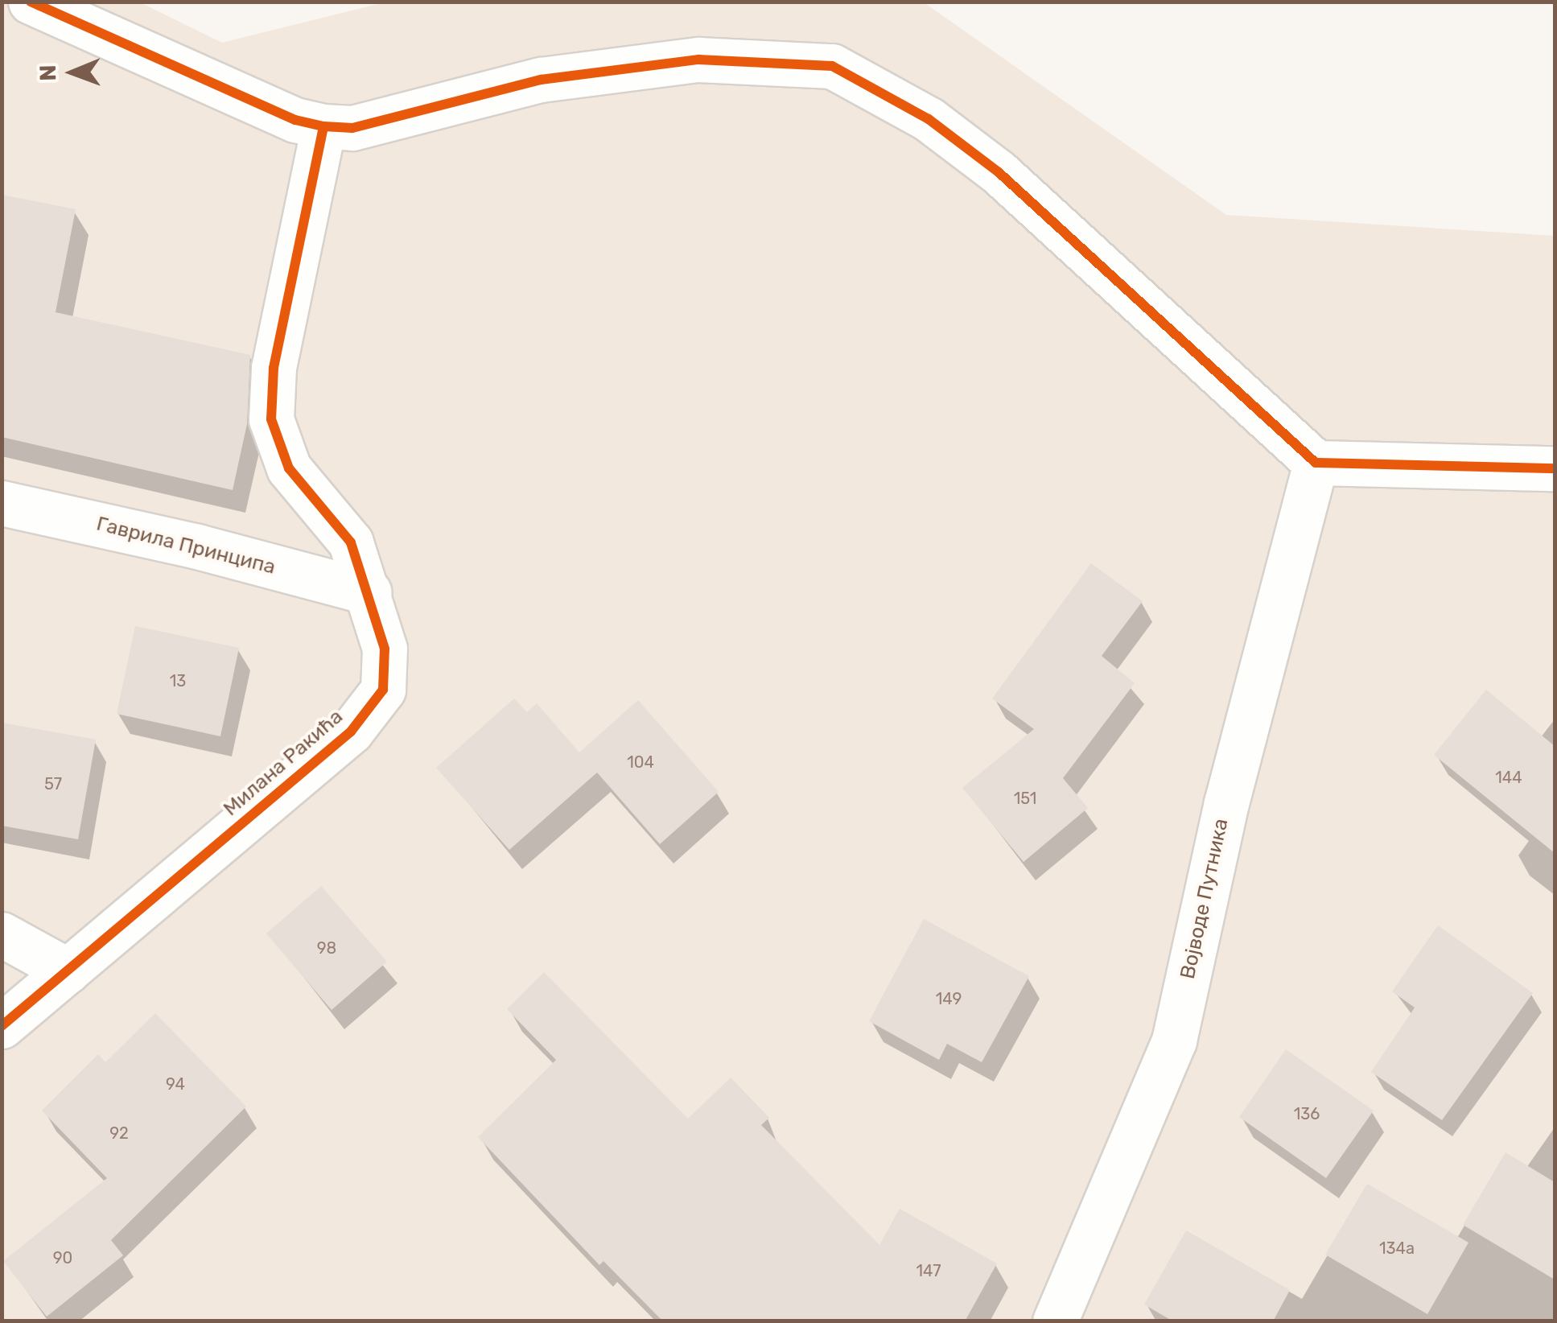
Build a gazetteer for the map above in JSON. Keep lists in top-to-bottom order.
{
  "streets": {
    "street": ["Гаврила Принципа", "Милана Ракића", "Војводе Путника"]
  },
  "crossings": [
    ["Гаврила Принципа", "Милана Ракића"]
  ],
  "house_numbers": [
    "13",
    "104",
    "144",
    "57",
    "151",
    "98",
    "149",
    "94",
    "136",
    "92",
    "134a",
    "90",
    "147"
  ],
  "north": "left"
}
